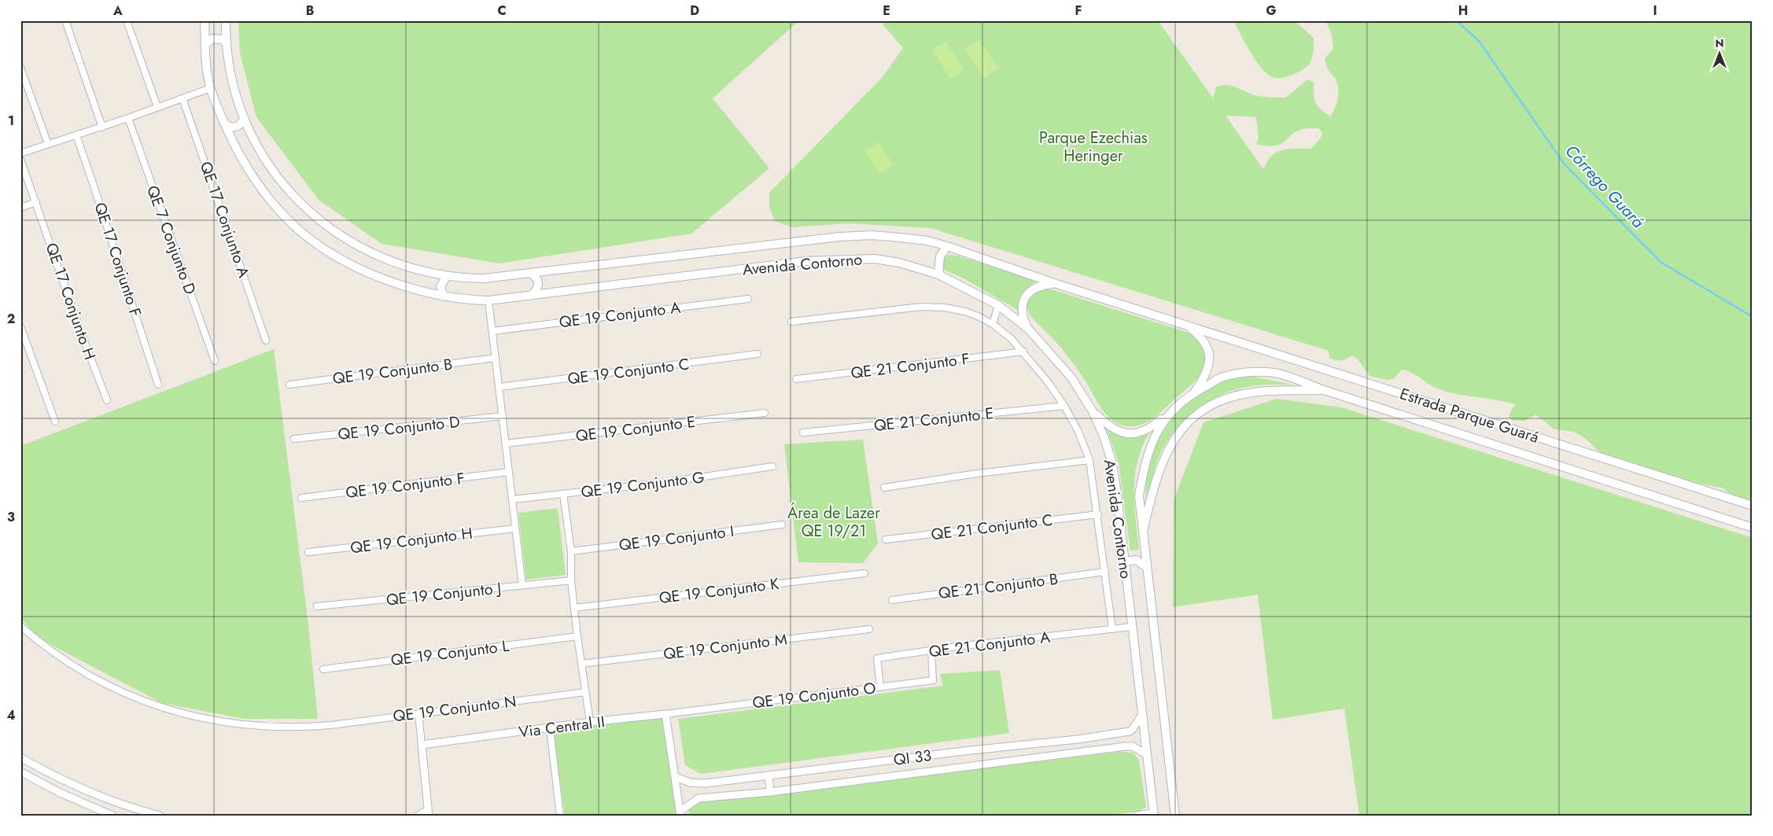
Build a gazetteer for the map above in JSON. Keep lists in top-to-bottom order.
{
  "streets": {
    "main road": ["Avenida Contorno", "Estrada Parque Guará"],
    "street": [
      "QE 17 Conjunto A",
      "QE 7 Conjunto D",
      "QE 17 Conjunto F",
      "QE 17 Conjunto H",
      "QE 19 Conjunto A",
      "QE 21 Conjunto F",
      "QE 19 Conjunto B",
      "QE 19 Conjunto C",
      "QE 21 Conjunto E",
      "QE 19 Conjunto D",
      "QE 19 Conjunto E",
      "QE 19 Conjunto G",
      "QE 19 Conjunto F",
      "QE 21 Conjunto C",
      "QE 19 Conjunto I",
      "QE 19 Conjunto H",
      "QE 21 Conjunto B",
      "QE 19 Conjunto K",
      "QE 19 Conjunto J",
      "QE 21 Conjunto A",
      "QE 19 Conjunto M",
      "QE 19 Conjunto L",
      "QE 19 Conjunto O",
      "QE 19 Conjunto N",
      "Via Central II",
      "QI 33"
    ]
  },
  "crossings": [
    ["Avenida Contorno", "Estrada Parque Guará"],
    ["Avenida Contorno", "QE 21 Conjunto A"],
    ["Avenida Contorno", "QI 33"],
    ["QE 21 Conjunto A", "QE 19 Conjunto O"],
    ["QE 19 Conjunto O", "Via Central II"]
  ],
  "water": ["Córrego Guará"],
  "parks": ["Parque Ezechias Heringer", "Área de Lazer QE 19/21"],
  "north": "top",
  "grid": {
    "columns": [
      "A",
      "B",
      "C",
      "D",
      "E",
      "F",
      "G",
      "H",
      "I"
    ],
    "rows": [
      "1",
      "2",
      "3",
      "4"
    ]
  }
}
